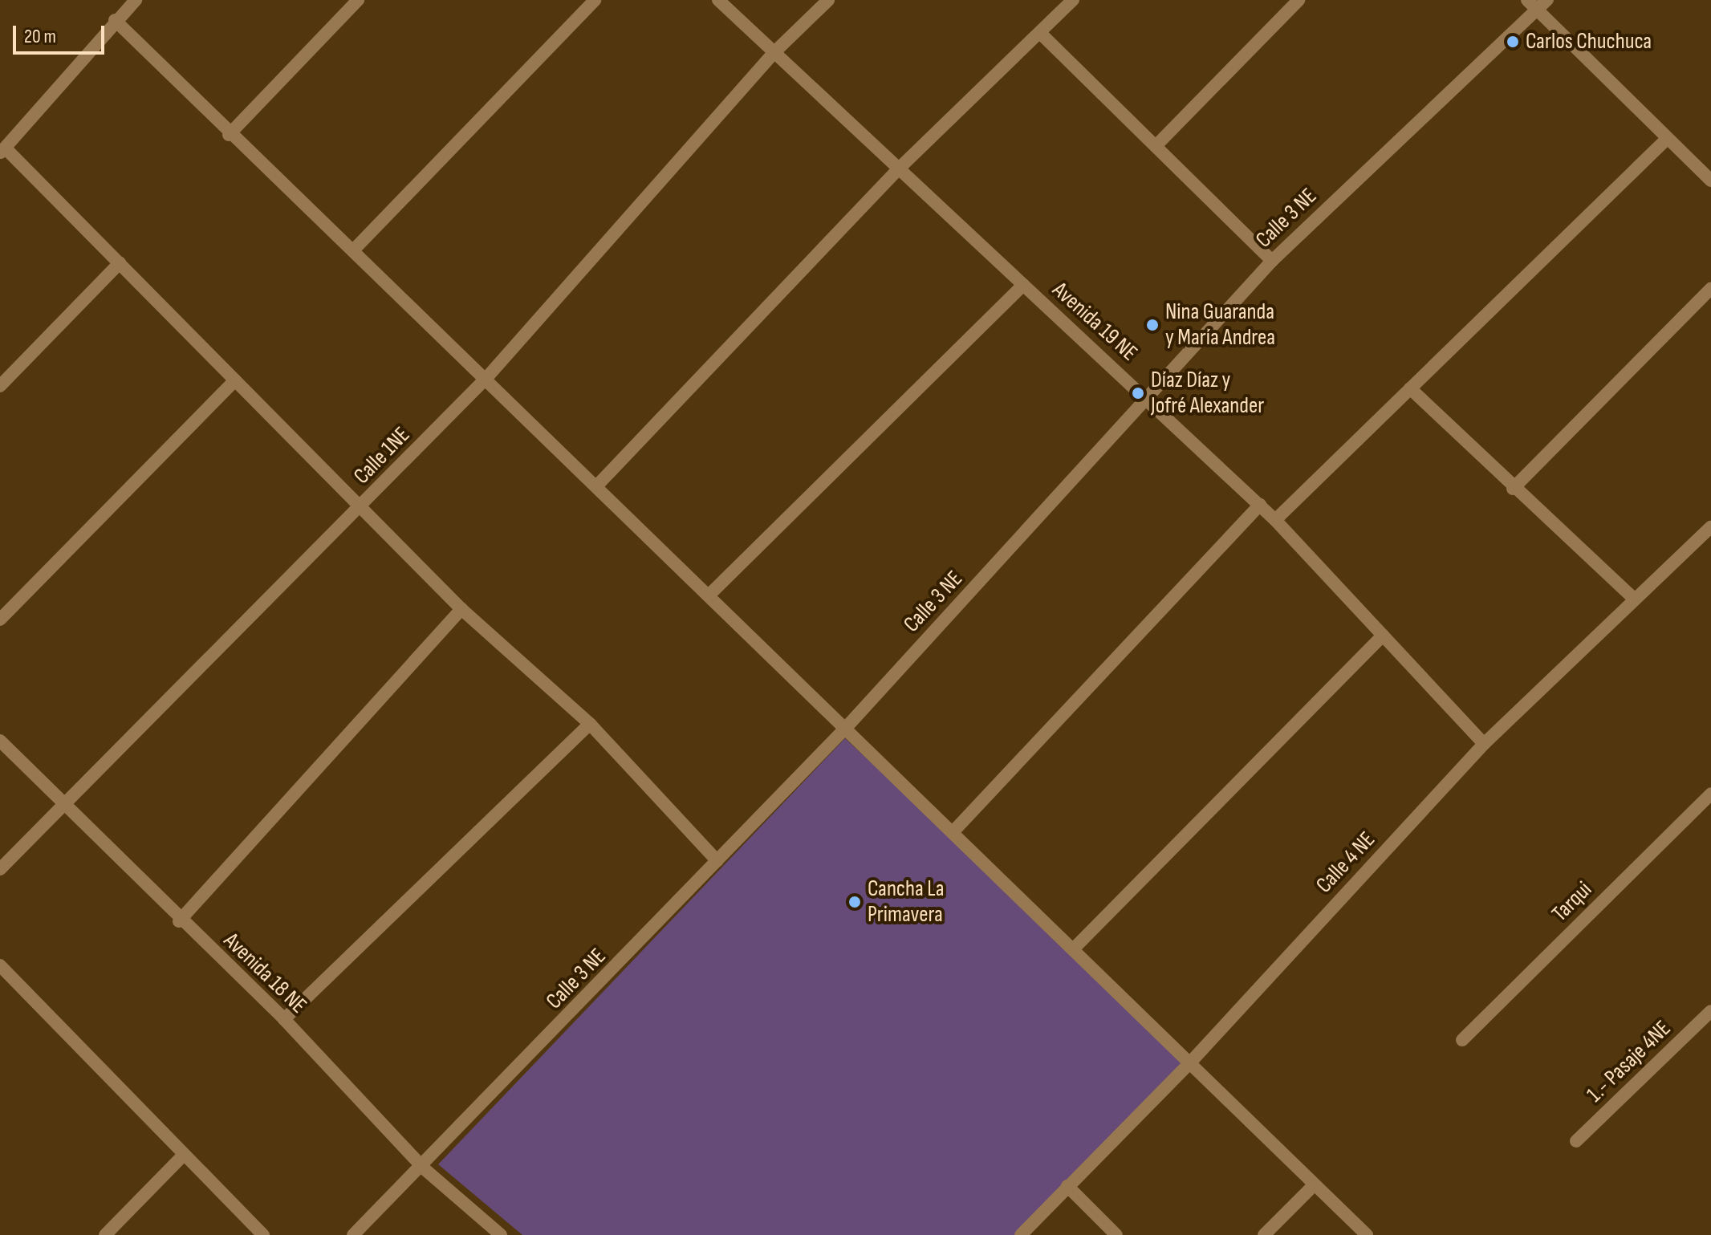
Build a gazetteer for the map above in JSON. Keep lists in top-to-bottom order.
{
  "streets": {
    "street": [
      "Calle 3 NE",
      "Avenida 19 NE",
      "Calle 1NE",
      "Calle 4 NE",
      "Tarqui",
      "Avenida 18 NE",
      "1.- Pasaje 4NE"
    ]
  },
  "crossings": [
    ["Calle 3 NE", "Avenida 19 NE"],
    ["Calle 3 NE", "Avenida 18 NE"],
    ["Avenida 19 NE", "Calle 1NE"],
    ["Avenida 19 NE", "Calle 4 NE"],
    ["Calle 1NE", "Avenida 18 NE"]
  ],
  "places": [
    "Carlos Chuchuca",
    "Nina Guaranda y María Andrea",
    "Díaz Díaz y Jofré Alexander",
    "Cancha La Primavera"
  ],
  "scale_bar": "20 m"
}
